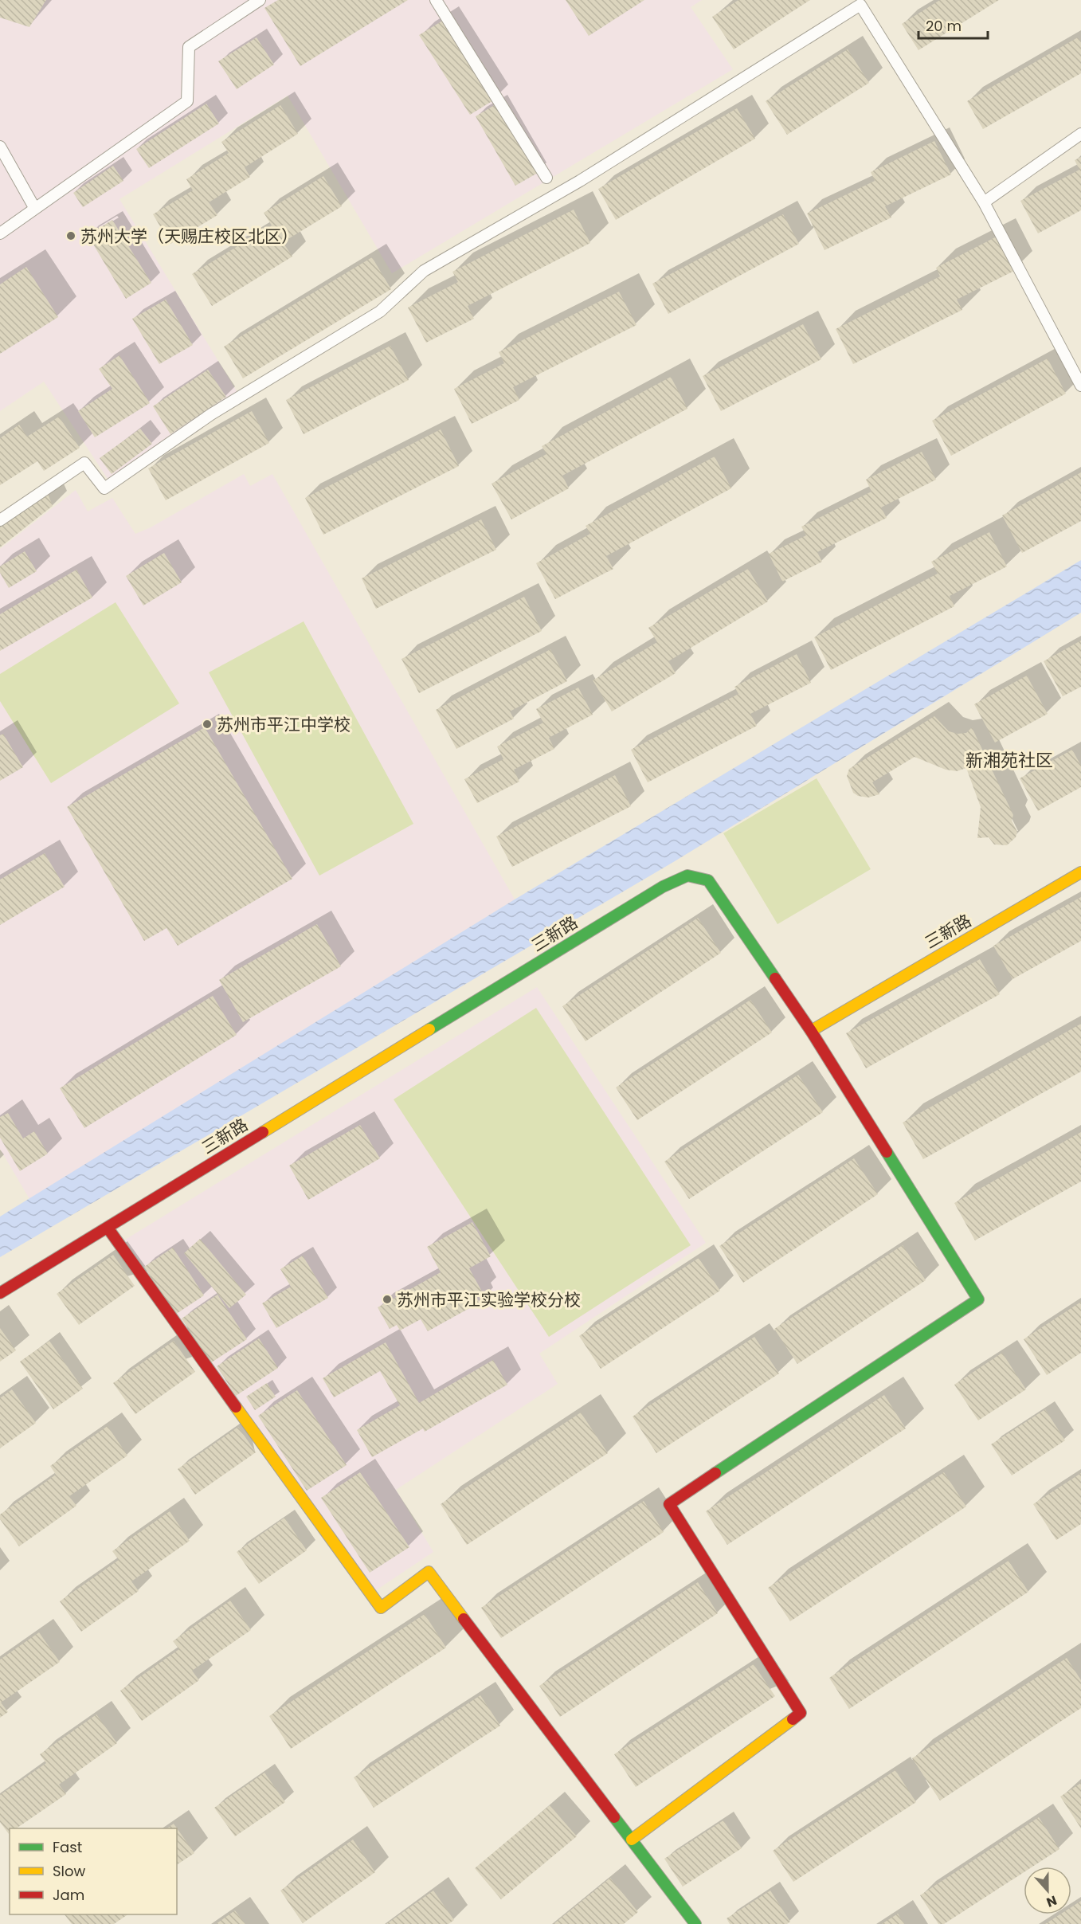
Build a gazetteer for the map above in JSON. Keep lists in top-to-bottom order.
{
  "streets": {
    "street": ["三新路"]
  },
  "districts": ["新湘苑社区"],
  "places": ["苏州大学（天赐庄校区北区）", "苏州市平江中学校", "苏州市平江实验学校分校"],
  "legend": ["Fast", "Slow", "Jam"],
  "scale_bar": "20 m",
  "north": "bottom"
}
